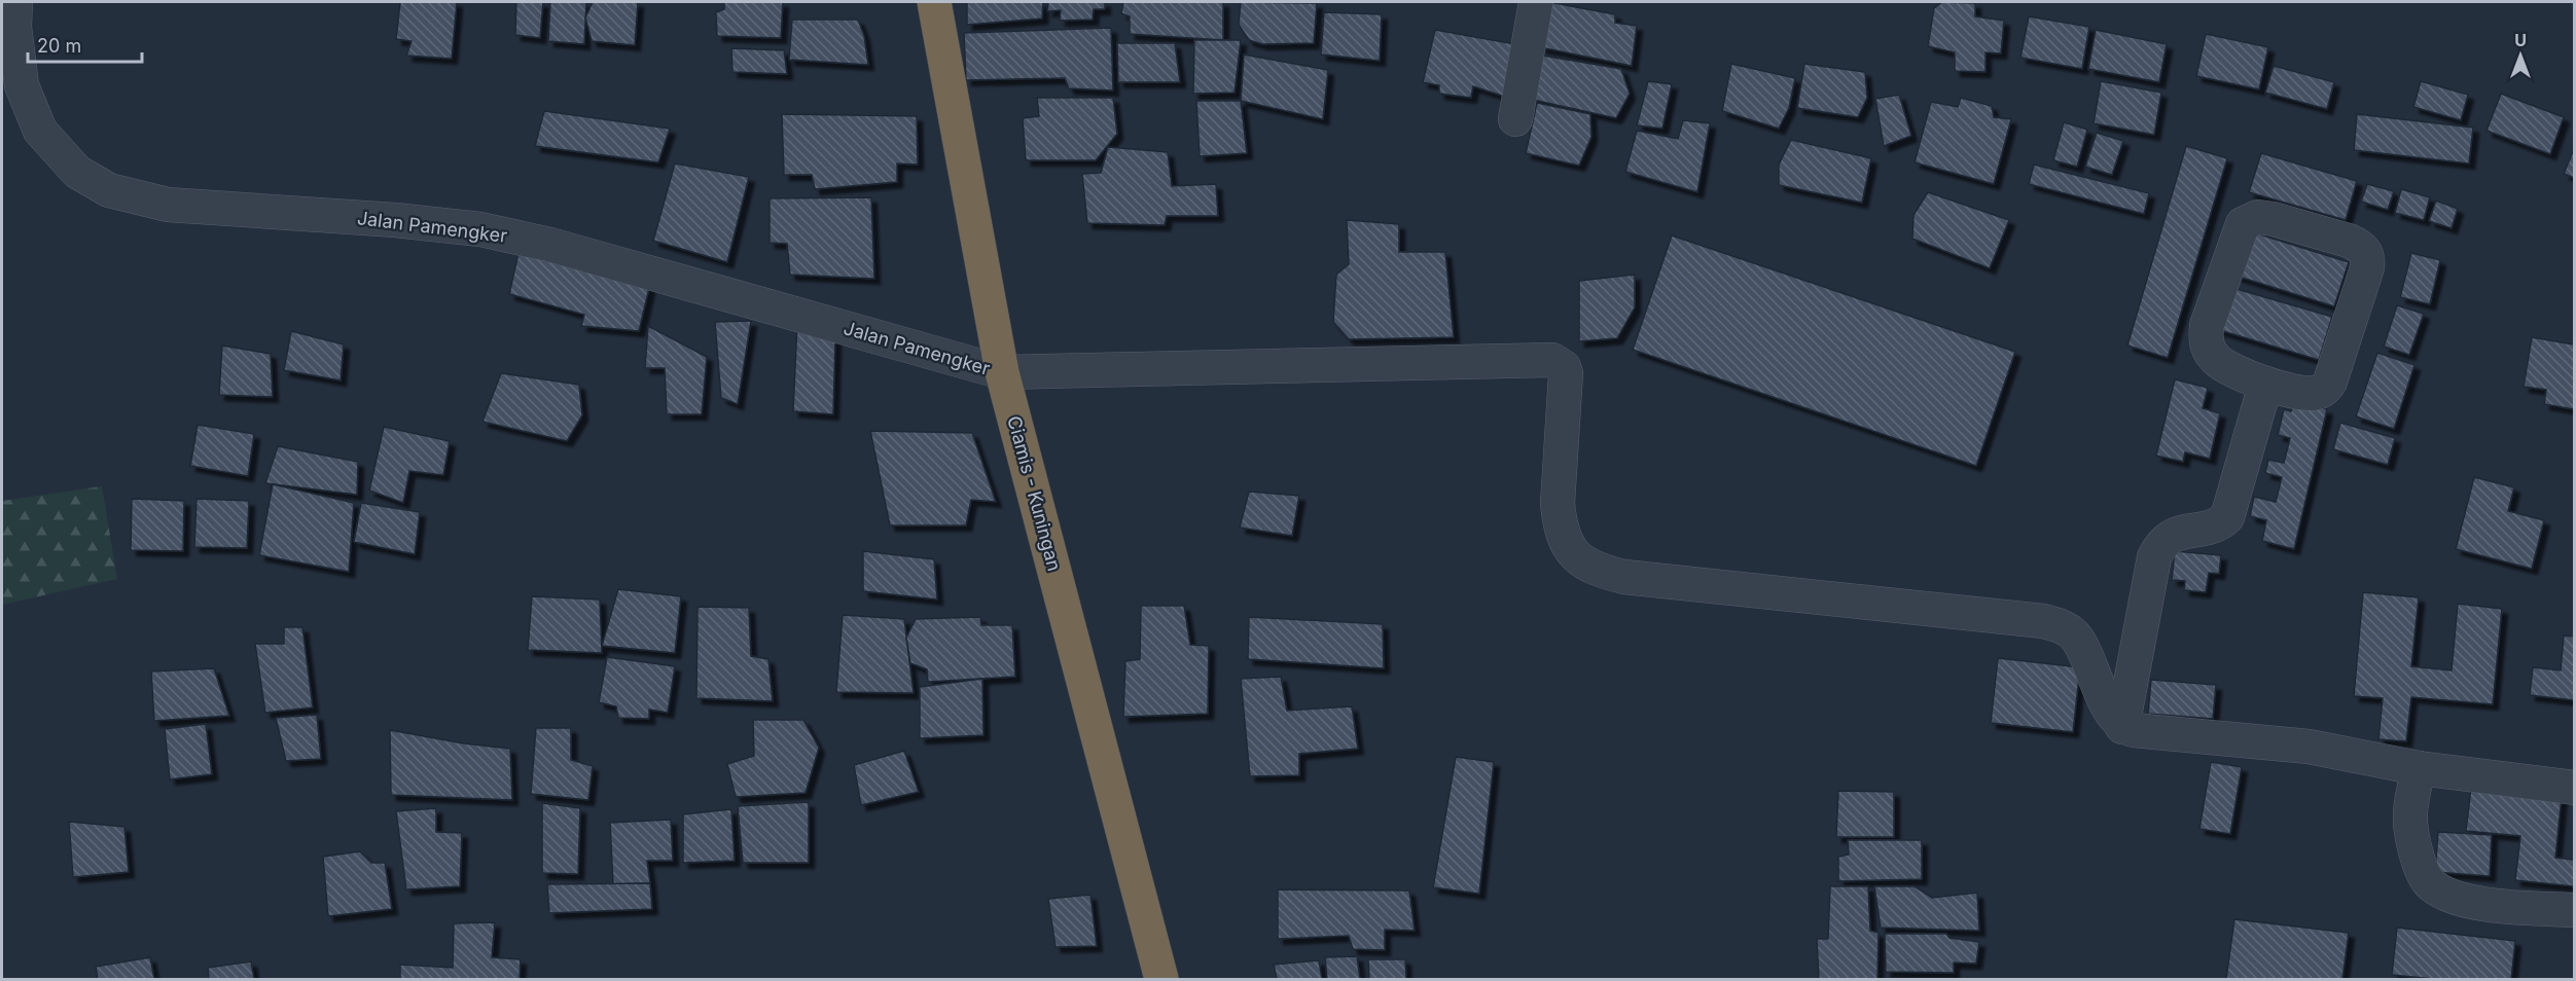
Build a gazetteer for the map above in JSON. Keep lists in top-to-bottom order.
{
  "streets": {
    "highway": ["Ciamis - Kuningan"],
    "street": ["Jalan Pamengker"]
  },
  "crossings": [
    ["Jalan Pamengker", "Ciamis - Kuningan"]
  ],
  "scale_bar": "20 m",
  "north": "top"
}
